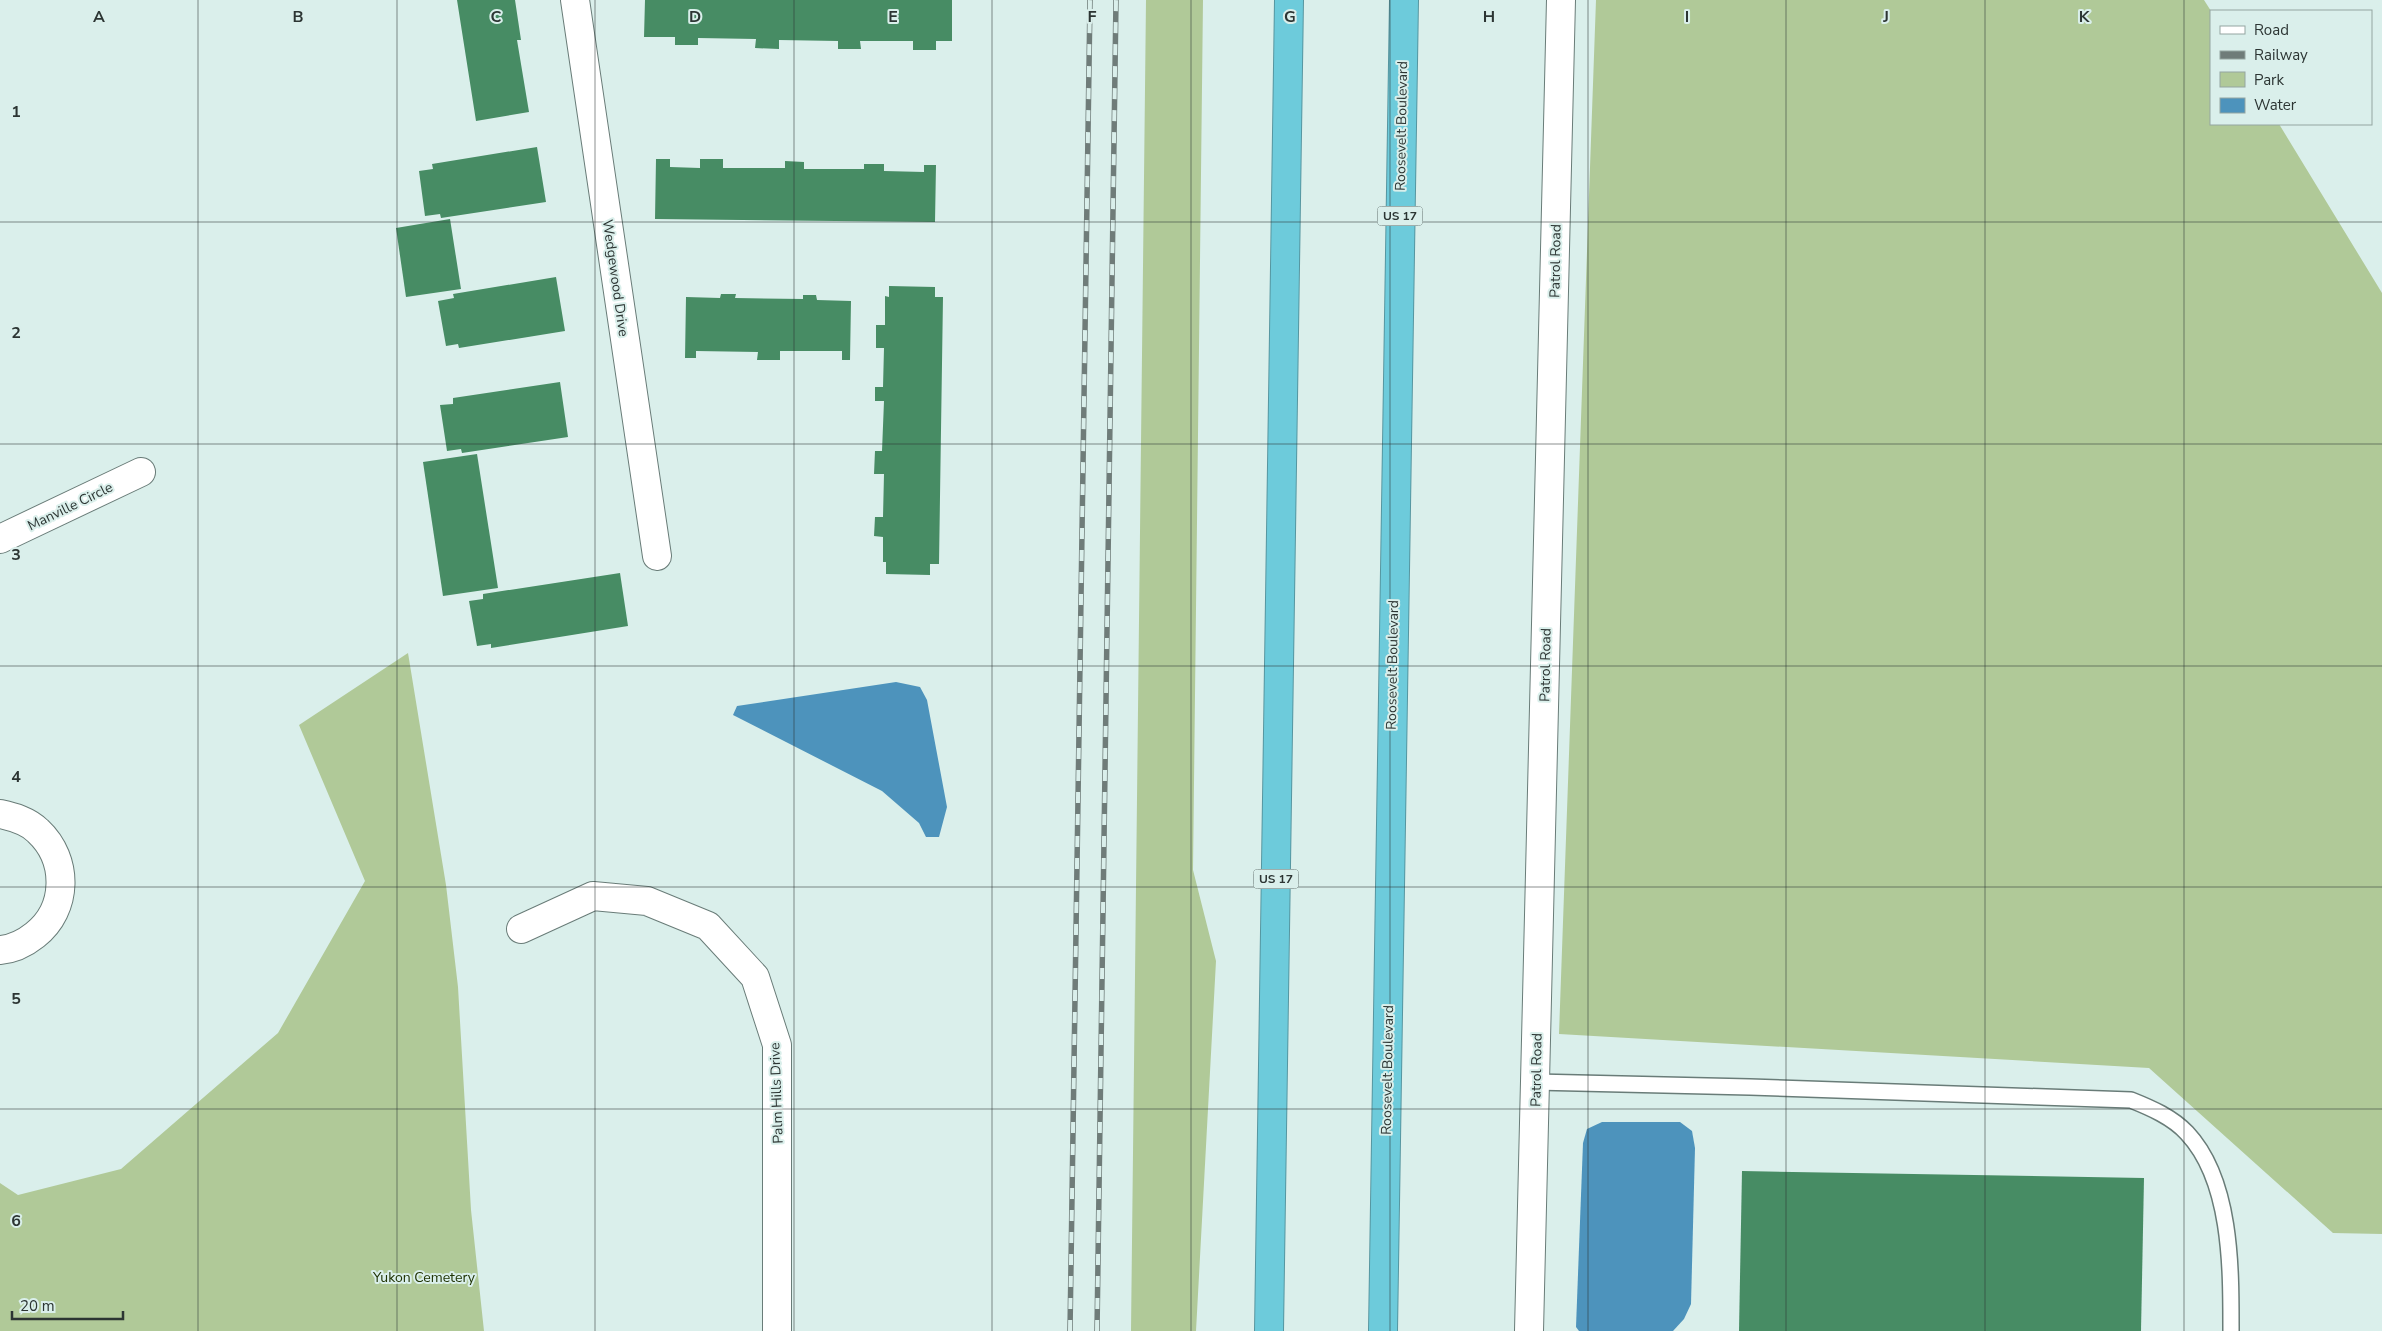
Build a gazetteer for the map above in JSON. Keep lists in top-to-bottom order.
{
  "streets": {
    "highway": ["Roosevelt Boulevard", "US 17"],
    "street": [
      "Patrol Road",
      "Wedgewood Drive",
      "Manville Circle",
      "Palm Hills Drive"
    ]
  },
  "parks": ["Yukon Cemetery"],
  "legend": [
    "Road",
    "Railway",
    "Park",
    "Water"
  ],
  "scale_bar": "20 m",
  "grid": {
    "columns": [
      "A",
      "B",
      "C",
      "D",
      "E",
      "F",
      "G",
      "H",
      "I",
      "J",
      "K"
    ],
    "rows": [
      "1",
      "2",
      "3",
      "4",
      "5",
      "6"
    ]
  }
}
